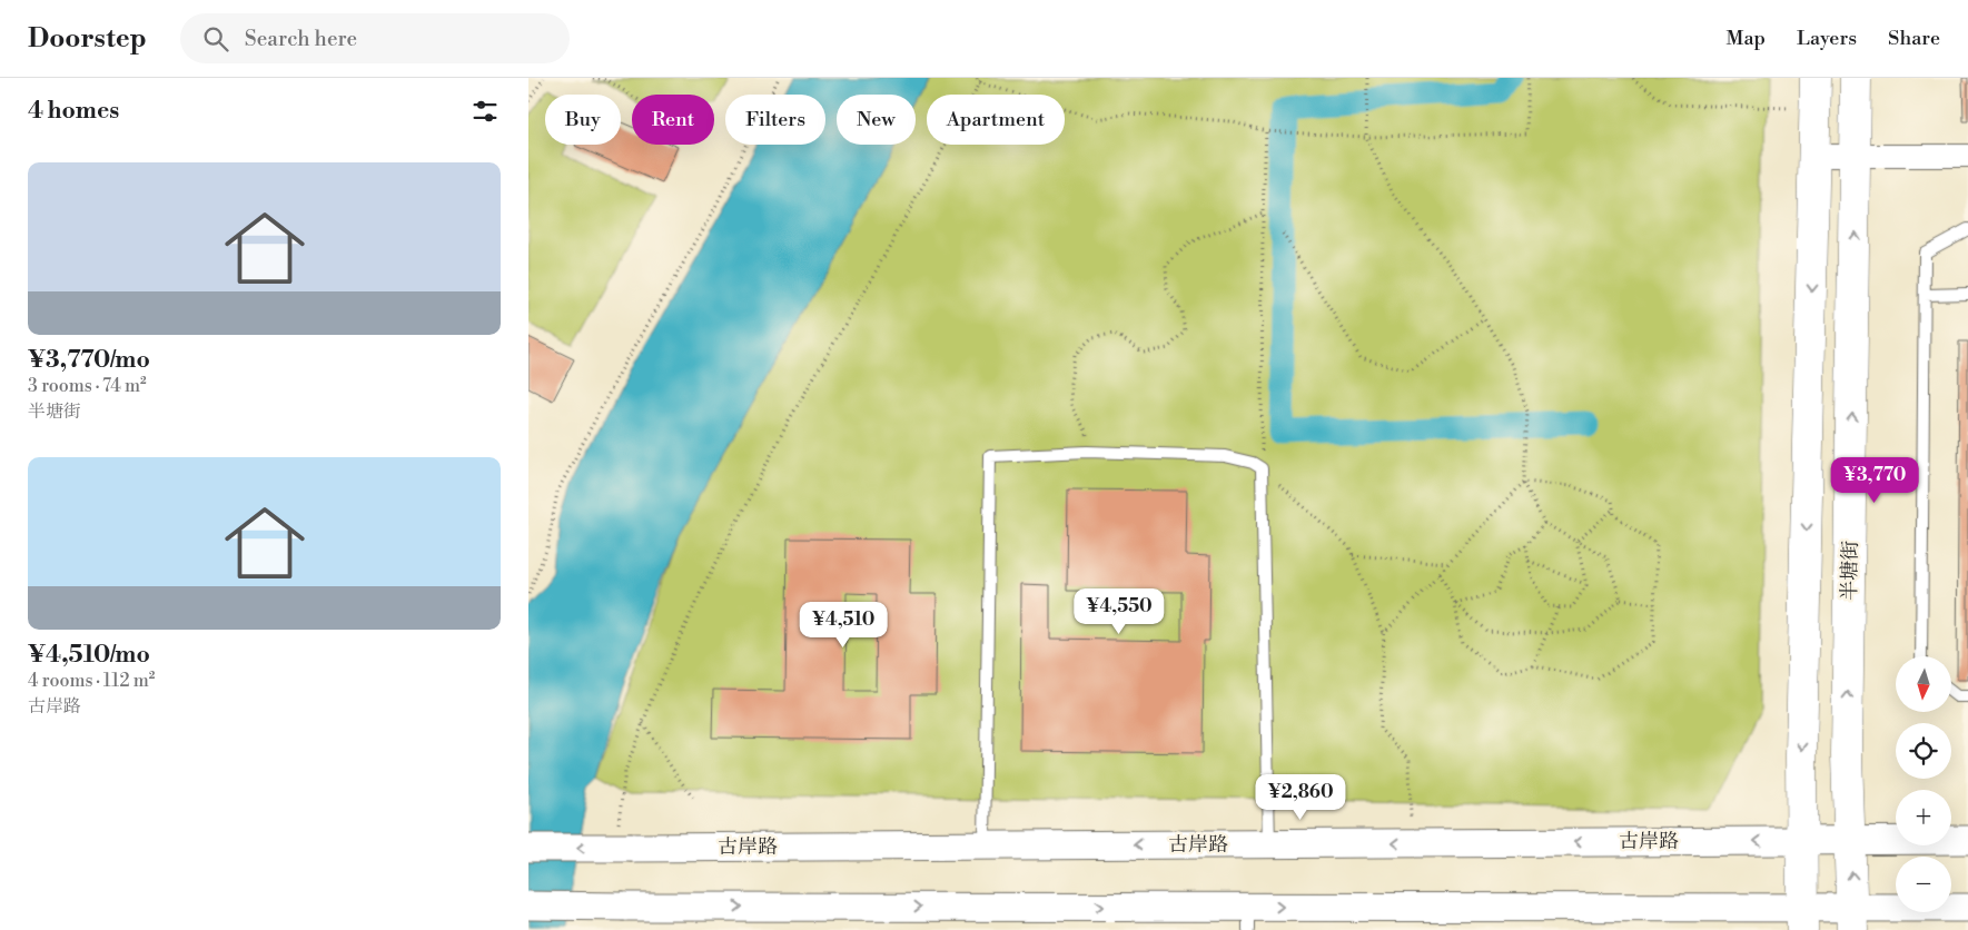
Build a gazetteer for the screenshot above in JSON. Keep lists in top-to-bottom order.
{
  "streets": {
    "main road": ["半塘街"],
    "street": ["古岸路"]
  },
  "crossings": [
    ["半塘街", "古岸路"]
  ],
  "north": "bottom",
  "page": {
    "header": "Doorstep",
    "search": "Search here",
    "nav": ["Map", "Layers", "Share"],
    "heading": "4 homes",
    "chip": [
      "Buy",
      "Rent",
      "Filters",
      "New",
      "Apartment"
    ],
    "list": [
      {
        "name": "¥3,770/mo",
        "note": "3 rooms · 74 m² · 半塘街"
      },
      {
        "name": "¥4,510/mo",
        "note": "4 rooms · 112 m² · 古岸路"
      }
    ],
    "price": [
      "¥3,770",
      "¥4,550",
      "¥4,510",
      "¥2,860"
    ],
    "map_buttons": ["+", "−"]
  }
}
